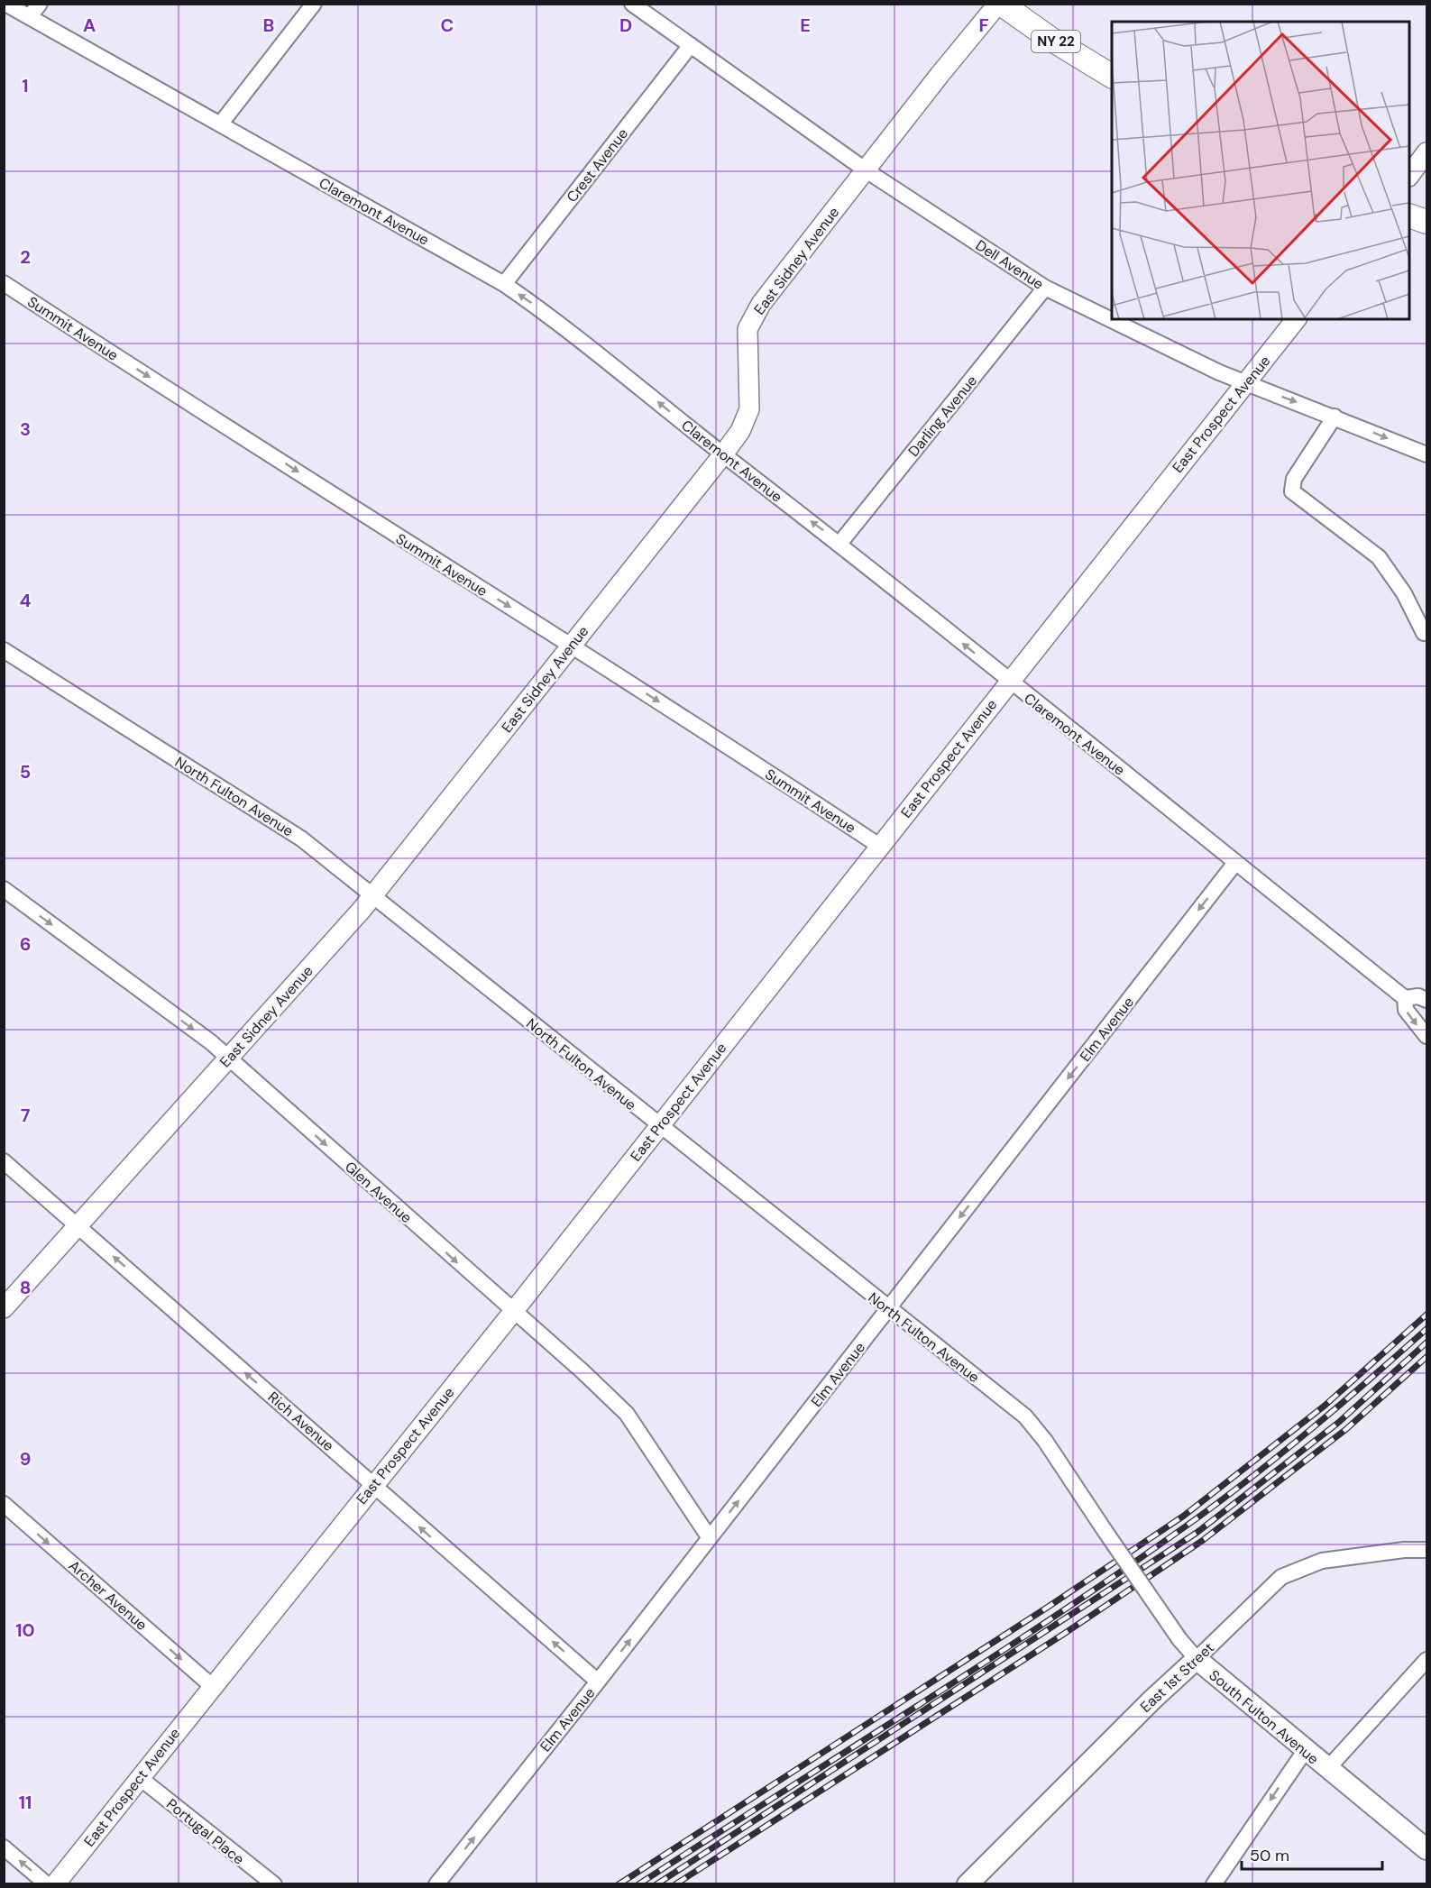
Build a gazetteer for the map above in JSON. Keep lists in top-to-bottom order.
{
  "streets": {
    "main road": ["NY 22", "East 1st Street", "South Fulton Avenue"],
    "street": [
      "Crest Avenue",
      "Claremont Avenue",
      "East Sidney Avenue",
      "Dell Avenue",
      "Summit Avenue",
      "East Prospect Avenue",
      "Darling Avenue",
      "North Fulton Avenue",
      "Elm Avenue",
      "Glen Avenue",
      "Rich Avenue",
      "Archer Avenue",
      "Portugal Place"
    ]
  },
  "crossings": [
    ["NY 22", "East Sidney Avenue"],
    ["Crest Avenue", "Claremont Avenue"],
    ["Crest Avenue", "Dell Avenue"],
    ["Claremont Avenue", "East Sidney Avenue"],
    ["Claremont Avenue", "East Prospect Avenue"],
    ["Claremont Avenue", "Darling Avenue"],
    ["Claremont Avenue", "Elm Avenue"],
    ["East Sidney Avenue", "Dell Avenue"],
    ["East Sidney Avenue", "Summit Avenue"],
    ["East Sidney Avenue", "North Fulton Avenue"],
    ["East Sidney Avenue", "Glen Avenue"],
    ["East Sidney Avenue", "Rich Avenue"],
    ["Dell Avenue", "East Prospect Avenue"],
    ["Dell Avenue", "Darling Avenue"],
    ["Summit Avenue", "East Prospect Avenue"],
    ["East Prospect Avenue", "North Fulton Avenue"],
    ["East Prospect Avenue", "Glen Avenue"],
    ["East Prospect Avenue", "Rich Avenue"],
    ["East Prospect Avenue", "Archer Avenue"],
    ["East Prospect Avenue", "Portugal Place"],
    ["North Fulton Avenue", "Elm Avenue"],
    ["North Fulton Avenue", "South Fulton Avenue"],
    ["Elm Avenue", "Glen Avenue"],
    ["Elm Avenue", "Rich Avenue"],
    ["East 1st Street", "South Fulton Avenue"]
  ],
  "one_way": [
    "Summit Avenue",
    "Glen Avenue",
    "Rich Avenue",
    "Archer Avenue"
  ],
  "scale_bar": "50 m",
  "grid": {
    "columns": [
      "A",
      "B",
      "C",
      "D",
      "E",
      "F"
    ],
    "rows": [
      "1",
      "2",
      "3",
      "4",
      "5",
      "6",
      "7",
      "8",
      "9",
      "10",
      "11"
    ]
  }
}
